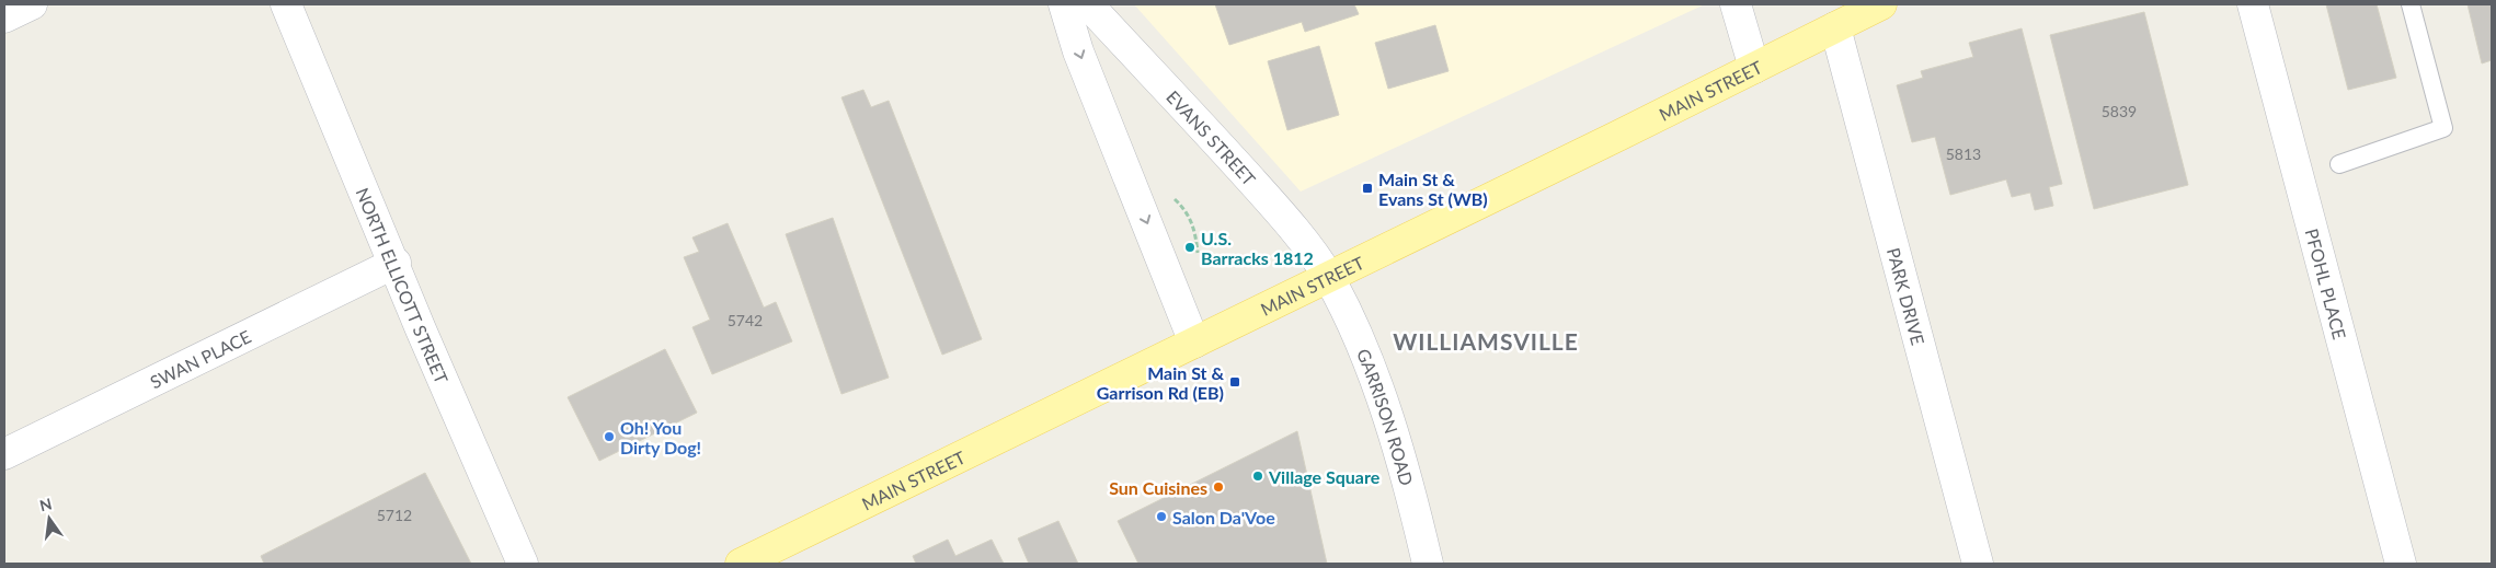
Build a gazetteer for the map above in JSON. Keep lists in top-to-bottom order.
{
  "streets": {
    "main road": ["MAIN STREET"],
    "street": [
      "EVANS STREET",
      "NORTH ELLICOTT STREET",
      "PFOHL PLACE",
      "PARK DRIVE",
      "SWAN PLACE",
      "GARRISON ROAD"
    ]
  },
  "crossings": [
    ["MAIN STREET", "EVANS STREET"],
    ["MAIN STREET", "PARK DRIVE"],
    ["MAIN STREET", "GARRISON ROAD"],
    ["EVANS STREET", "GARRISON ROAD"],
    ["NORTH ELLICOTT STREET", "SWAN PLACE"]
  ],
  "districts": ["WILLIAMSVILLE"],
  "places": {
    "transit": ["Main St & Evans St (WB)", "Main St & Garrison Rd (EB)"],
    "other": [
      "U.S. Barracks 1812",
      "Oh! You Dirty Dog!",
      "Village Square",
      "Sun Cuisines",
      "Salon Da'Voe"
    ]
  },
  "house_numbers": [
    "5839",
    "5813",
    "5742",
    "5712"
  ],
  "north": "top"
}
